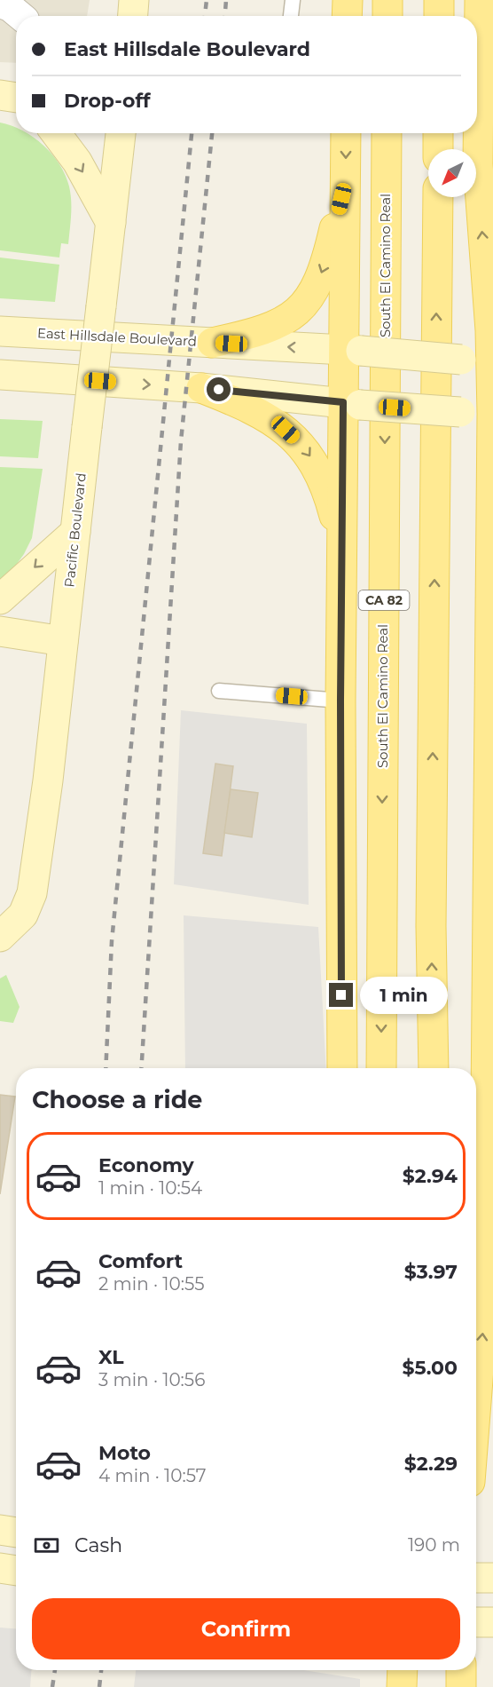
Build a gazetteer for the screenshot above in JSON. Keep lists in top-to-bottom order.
{
  "streets": {
    "main road": [
      "South El Camino Real",
      "East Hillsdale Boulevard",
      "Pacific Boulevard",
      "CA 82"
    ]
  },
  "north": "bottom left",
  "page": {
    "banner": ["East Hillsdale Boulevard", "Drop-off"],
    "bubble": "1 min",
    "heading": "Choose a ride",
    "list": [
      {
        "name": "Economy",
        "note": "1 min · 10:54",
        "value": "$2.94"
      },
      {
        "name": "Comfort",
        "note": "2 min · 10:55",
        "value": "$3.97"
      },
      {
        "name": "XL",
        "note": "3 min · 10:56",
        "value": "$5.00"
      },
      {
        "name": "Moto",
        "note": "4 min · 10:57",
        "value": "$2.29"
      }
    ],
    "pay": ["Cash", "190 m"],
    "buttons": "Confirm"
  }
}
